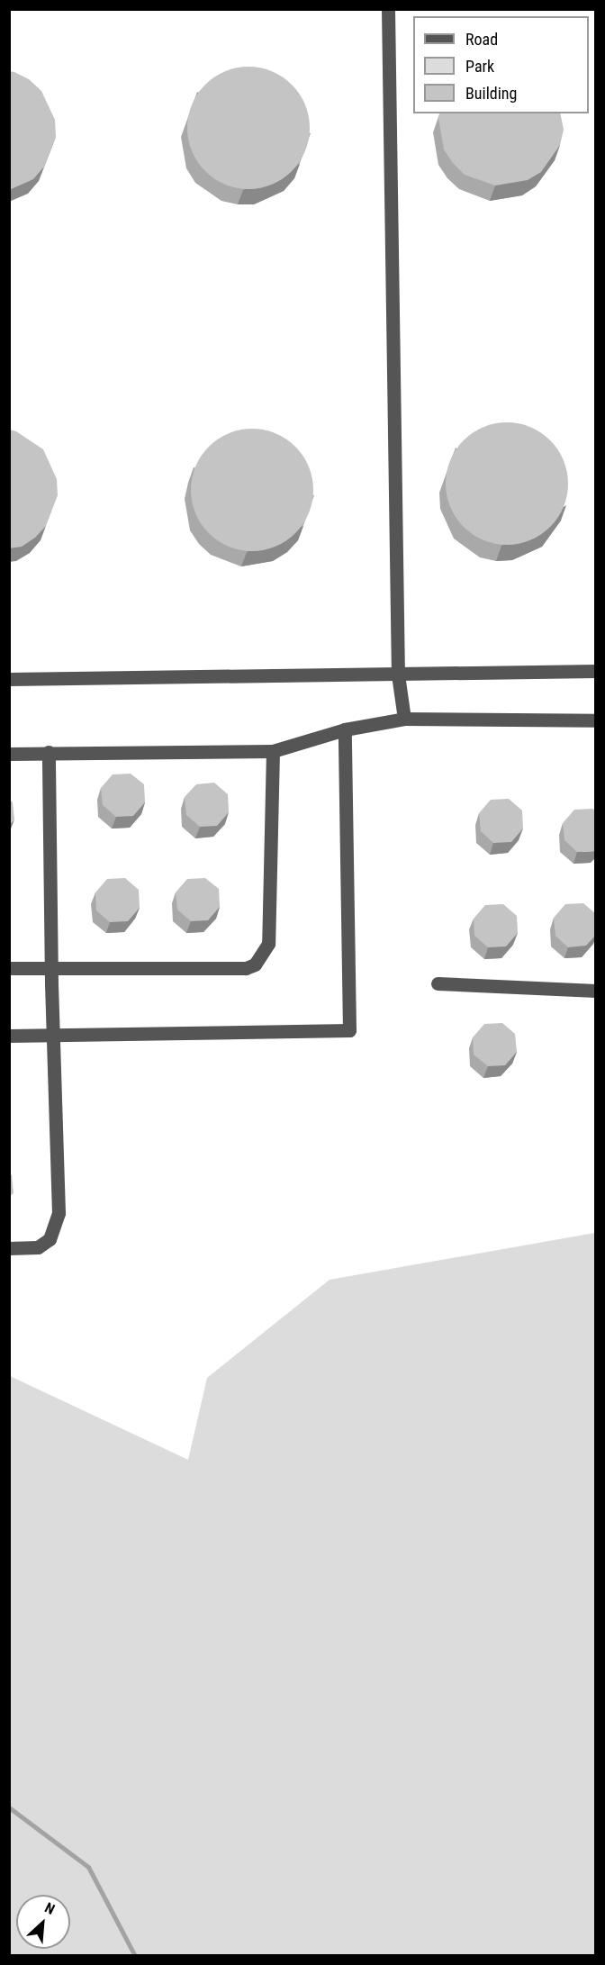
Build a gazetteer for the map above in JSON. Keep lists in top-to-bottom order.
{
  "legend": ["Road", "Park", "Building"],
  "north": "top right"
}
